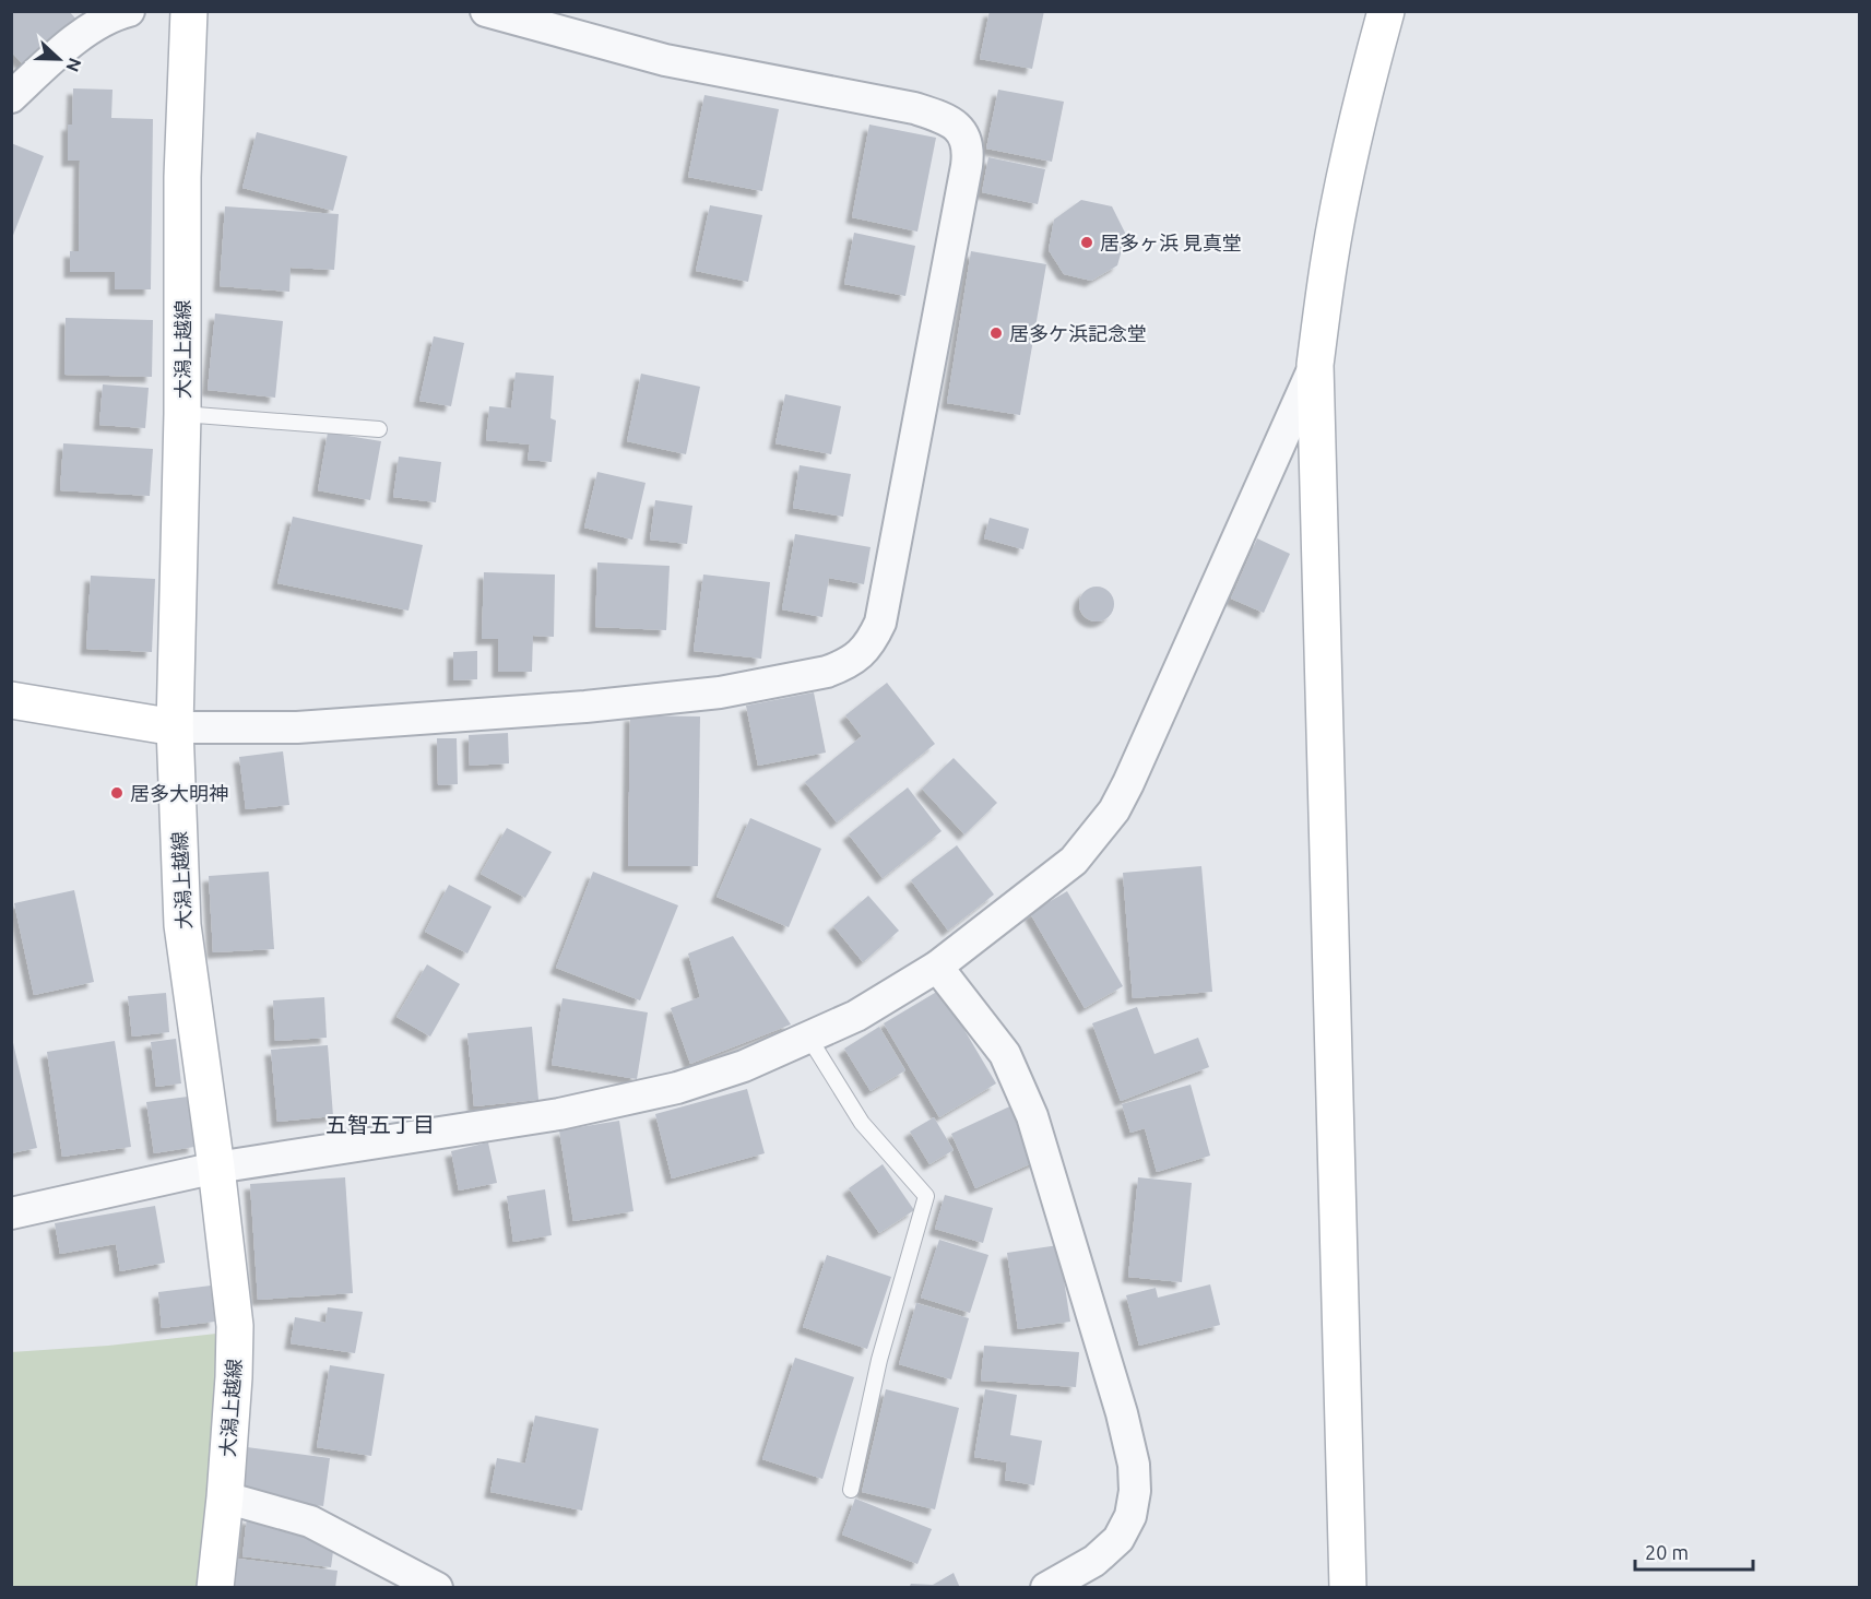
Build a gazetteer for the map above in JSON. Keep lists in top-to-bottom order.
{
  "streets": {
    "street": ["大潟上越線"]
  },
  "districts": ["五智五丁目"],
  "places": ["居多ヶ浜 見真堂", "居多ケ浜記念堂", "居多大明神"],
  "scale_bar": "20 m",
  "north": "right"
}
